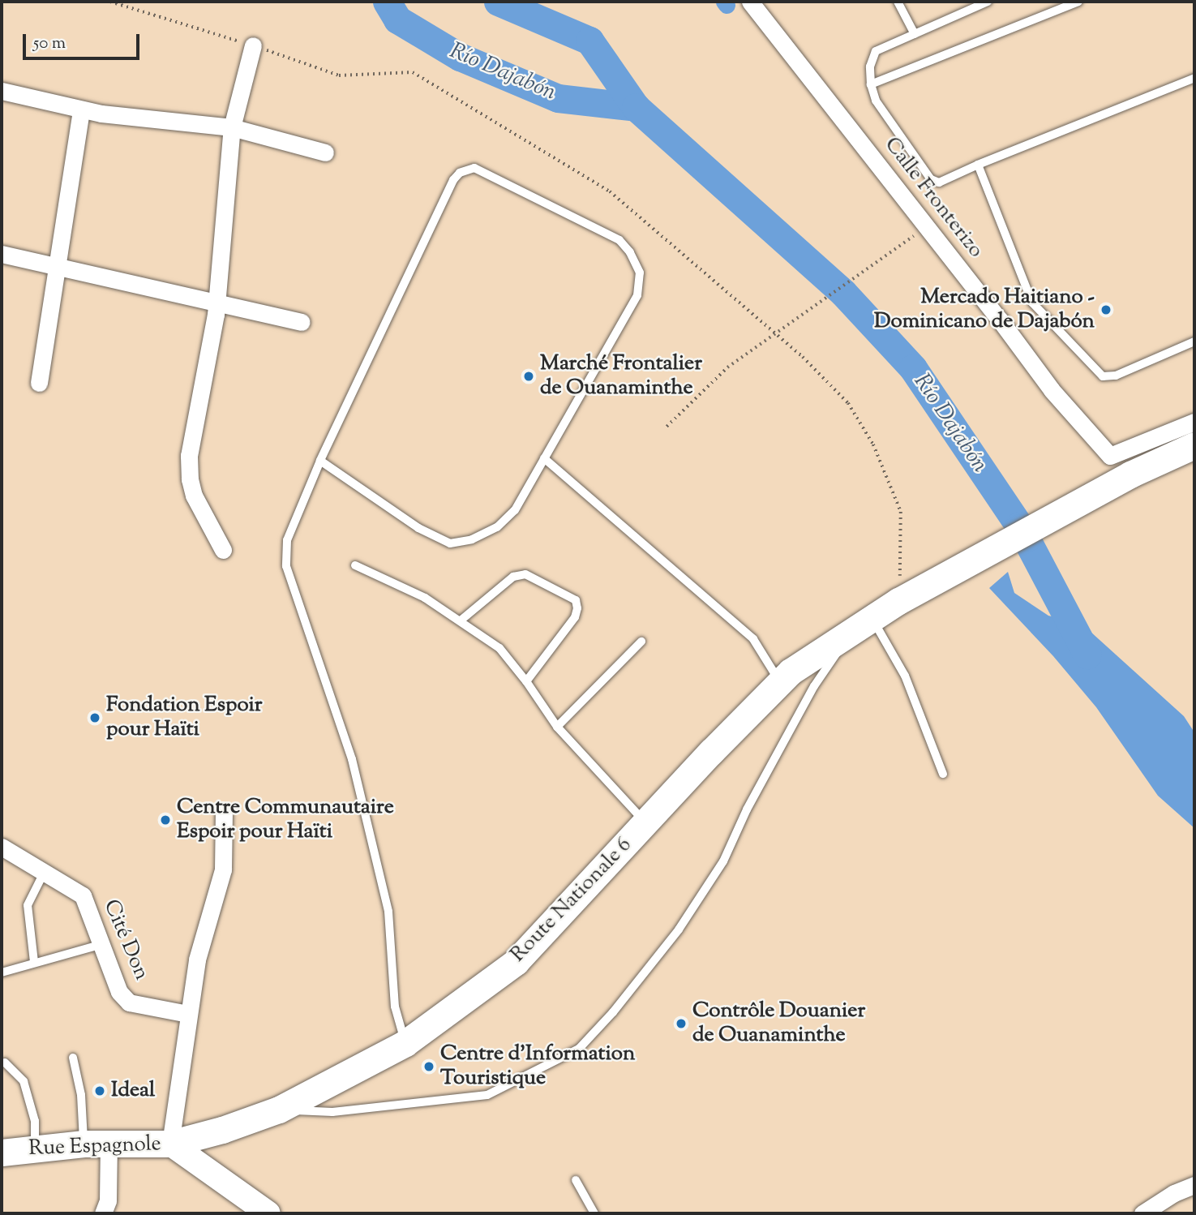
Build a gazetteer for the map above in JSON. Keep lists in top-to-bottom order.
{
  "streets": {
    "main road": ["Route Nationale 6", "Rue Espagnole"],
    "street": ["Calle Fronterizo", "Cité Don"]
  },
  "crossings": [
    ["Route Nationale 6", "Rue Espagnole"]
  ],
  "water": ["Río Dajabón"],
  "places": [
    "Mercado Haitiano - Dominicano de Dajabón",
    "Marché Frontalier de Ouanaminthe",
    "Fondation Espoir pour Haïti",
    "Centre Communautaire Espoir pour Haïti",
    "Contrôle Douanier de Ouanaminthe",
    "Centre d'Information Touristique",
    "Ideal"
  ],
  "scale_bar": "50 m"
}
